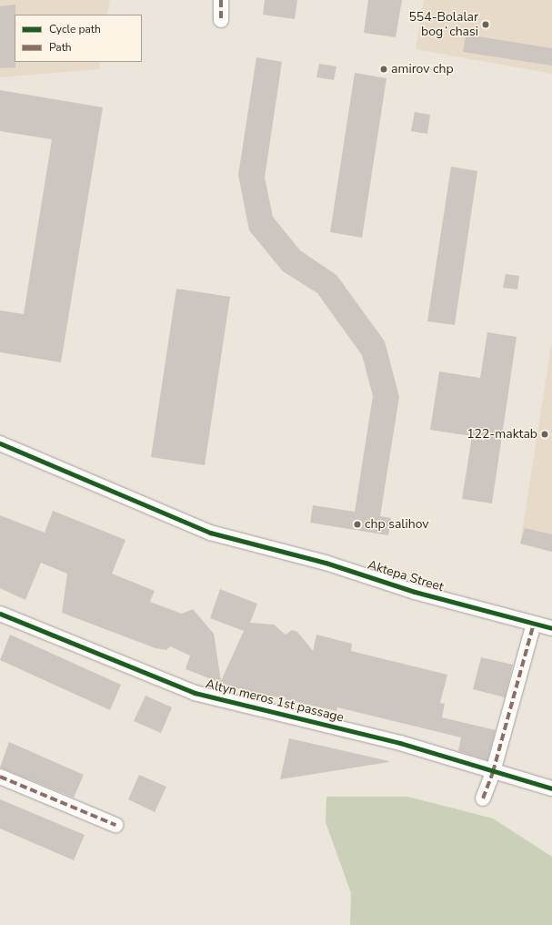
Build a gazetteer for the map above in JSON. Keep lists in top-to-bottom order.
{
  "streets": {
    "street": ["Aktepa Street", "Altyn meros 1st passage"]
  },
  "places": [
    "554-Bolalar bogʻchasi",
    "amirov chp",
    "122-maktab",
    "chp salihov"
  ],
  "legend": ["Cycle path", "Path"]
}
